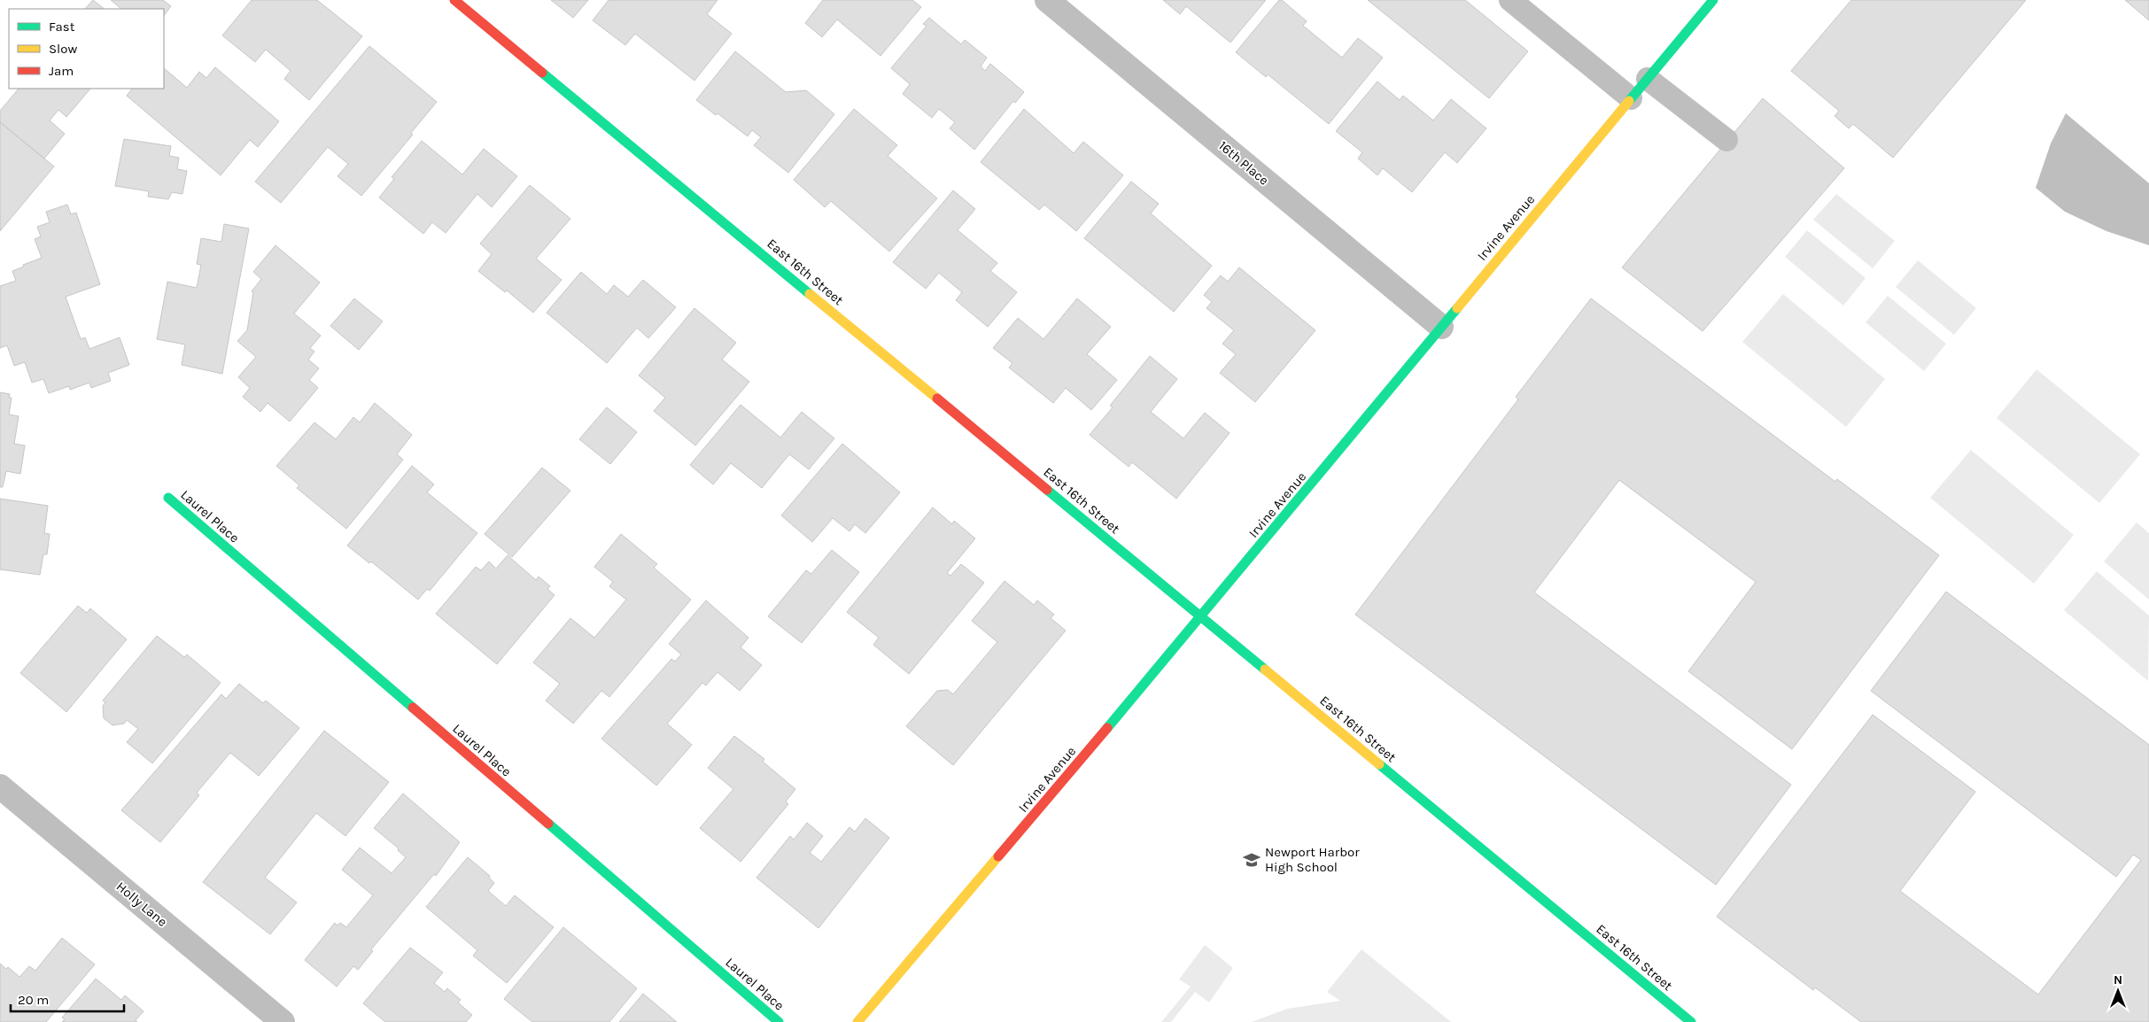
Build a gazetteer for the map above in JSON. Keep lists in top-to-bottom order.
{
  "streets": {
    "street": [
      "16th Place",
      "Irvine Avenue",
      "East 16th Street",
      "Laurel Place",
      "Holly Lane"
    ]
  },
  "crossings": [
    ["16th Place", "Irvine Avenue"],
    ["Irvine Avenue", "East 16th Street"]
  ],
  "places": {
    "school or university": ["Newport Harbor High School"]
  },
  "legend": ["Fast", "Slow", "Jam"],
  "scale_bar": "20 m",
  "north": "top"
}
